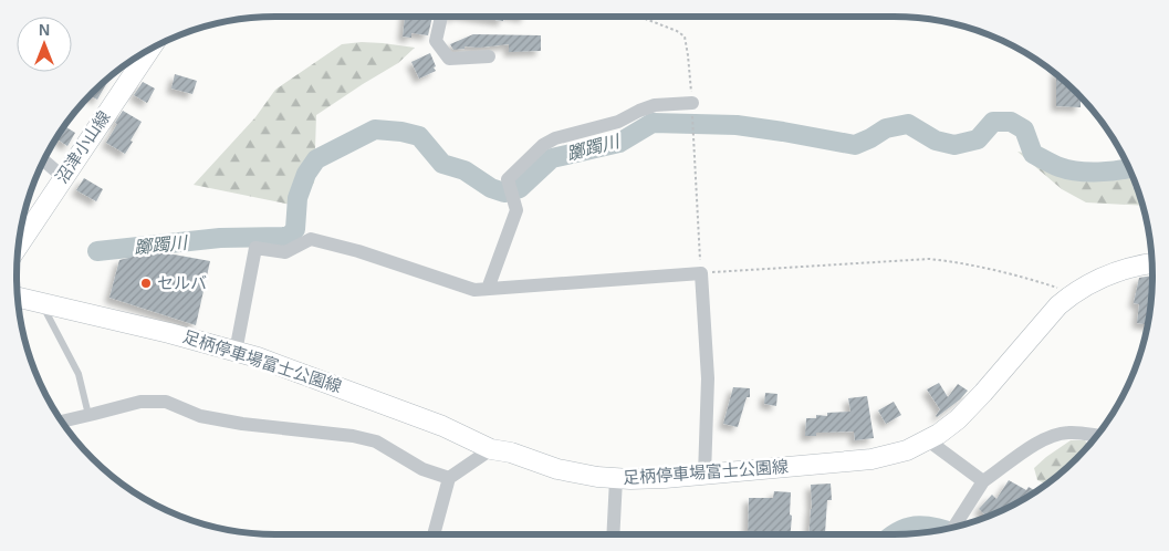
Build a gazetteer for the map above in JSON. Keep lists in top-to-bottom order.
{
  "streets": {
    "main road": ["沼津小山線", "足柄停車場富士公園線"]
  },
  "water": ["躑躅川"],
  "places": ["セルバ"],
  "north": "top"
}
